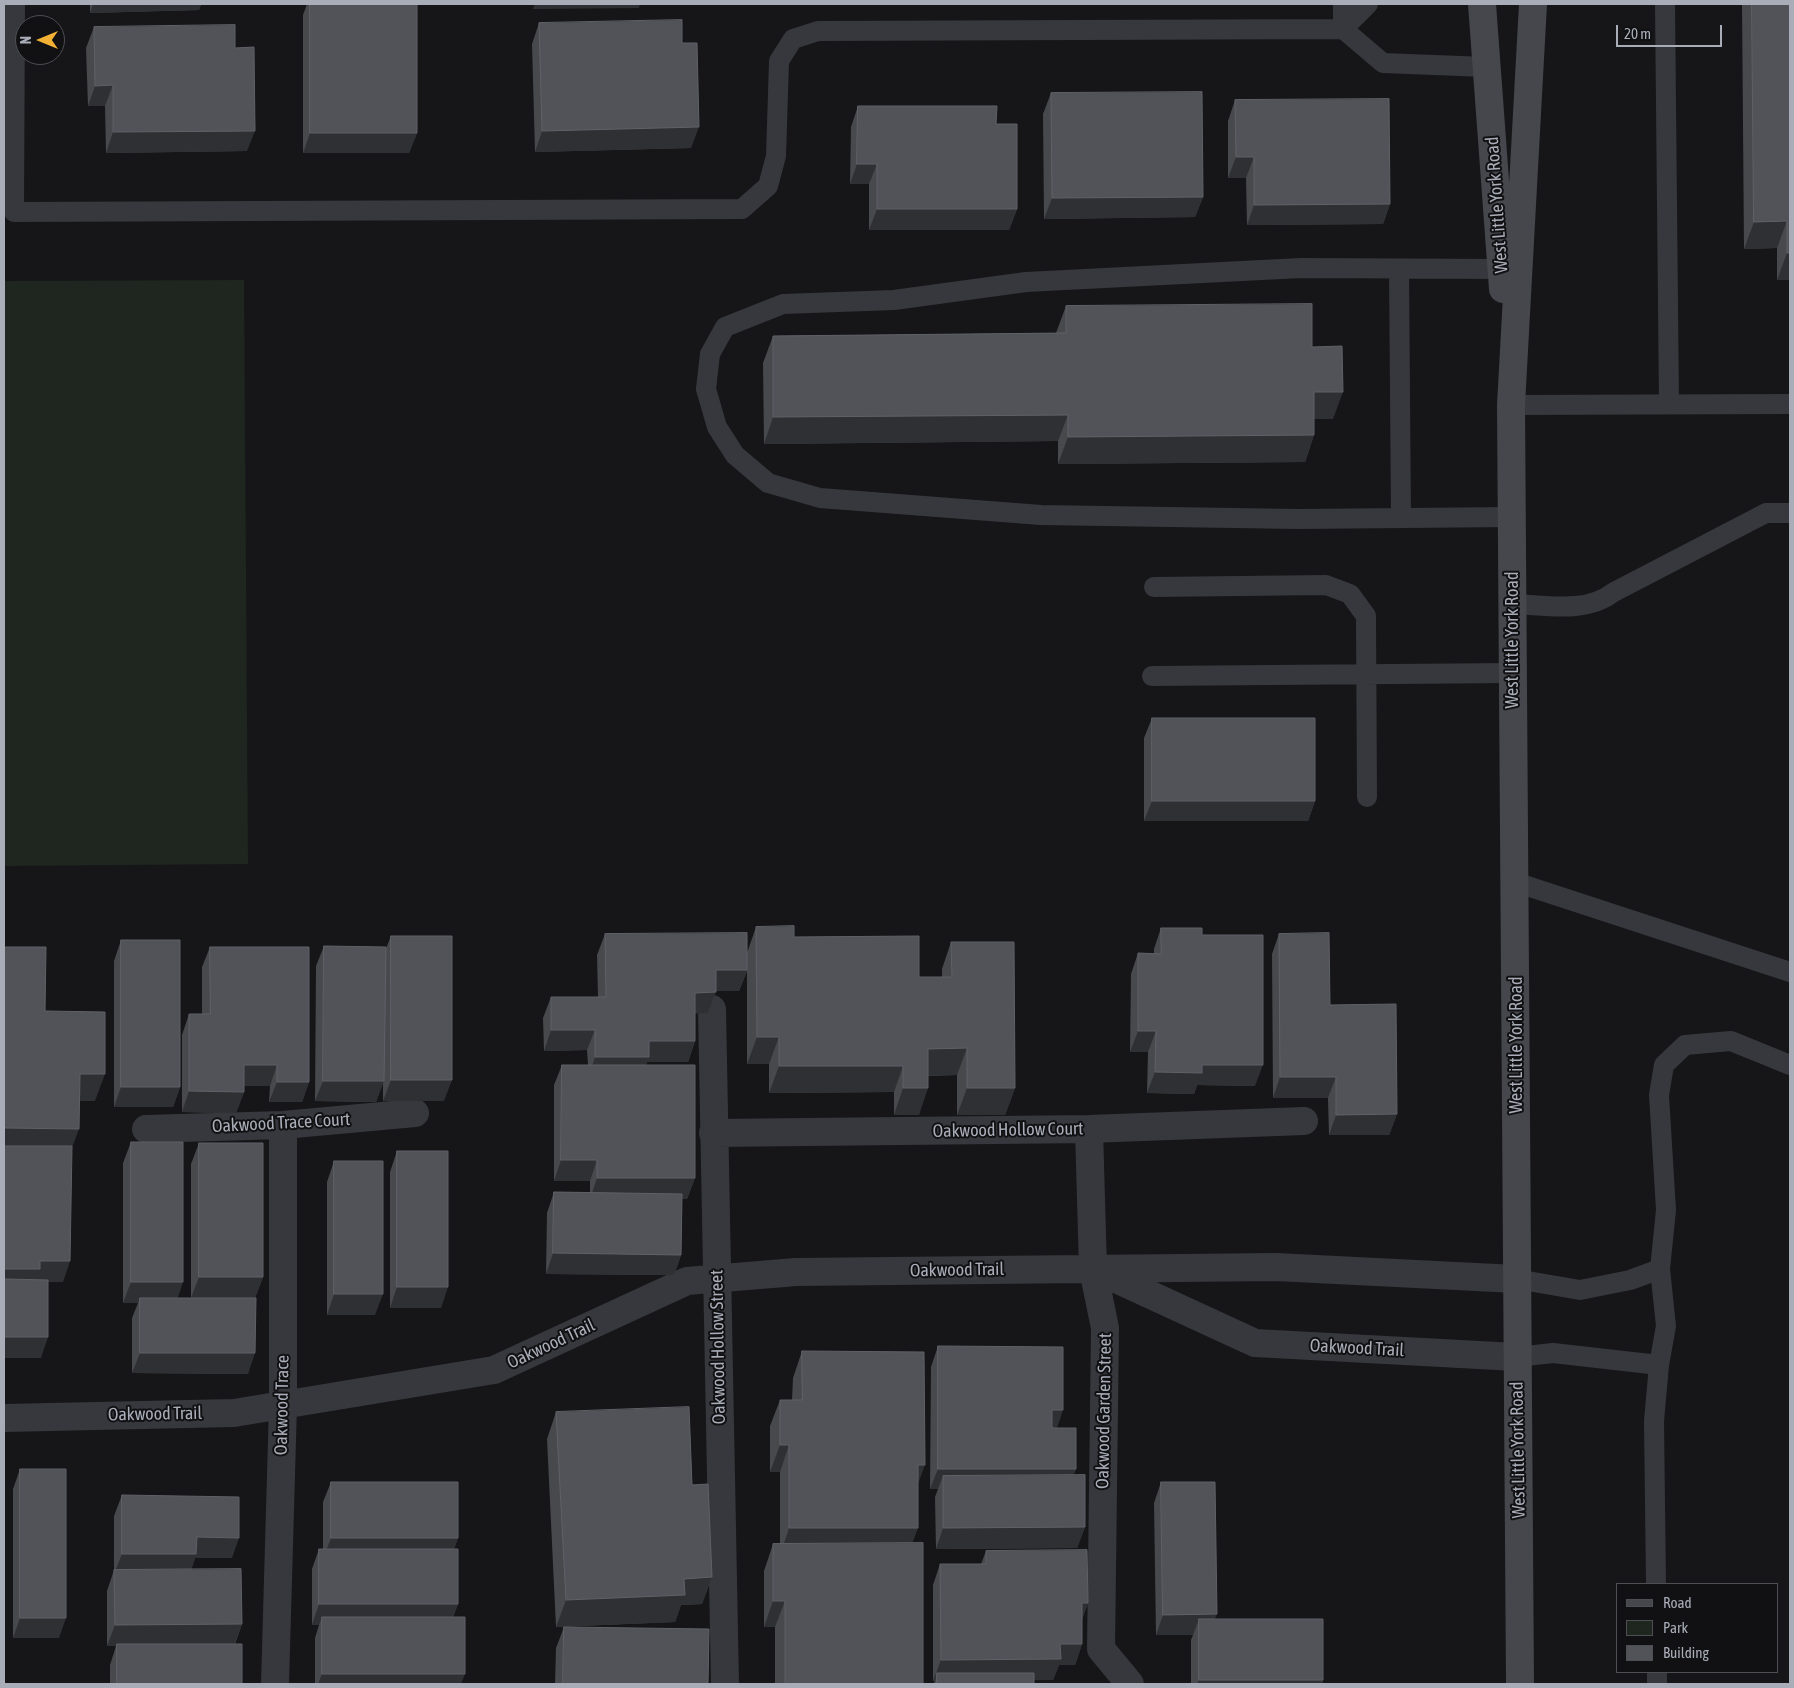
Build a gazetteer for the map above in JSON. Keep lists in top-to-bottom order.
{
  "streets": {
    "main road": ["West Little York Road"],
    "street": [
      "Oakwood Trace Court",
      "Oakwood Hollow Court",
      "Oakwood Trail",
      "Oakwood Hollow Street",
      "Oakwood Trace",
      "Oakwood Garden Street"
    ]
  },
  "crossings": [
    ["West Little York Road", "Oakwood Trail"],
    ["Oakwood Trace Court", "Oakwood Trace"],
    ["Oakwood Hollow Court", "Oakwood Hollow Street"],
    ["Oakwood Hollow Court", "Oakwood Garden Street"],
    ["Oakwood Trail", "Oakwood Hollow Street"],
    ["Oakwood Trail", "Oakwood Trace"],
    ["Oakwood Trail", "Oakwood Garden Street"]
  ],
  "legend": ["Road", "Park", "Building"],
  "scale_bar": "20 m",
  "north": "left"
}
